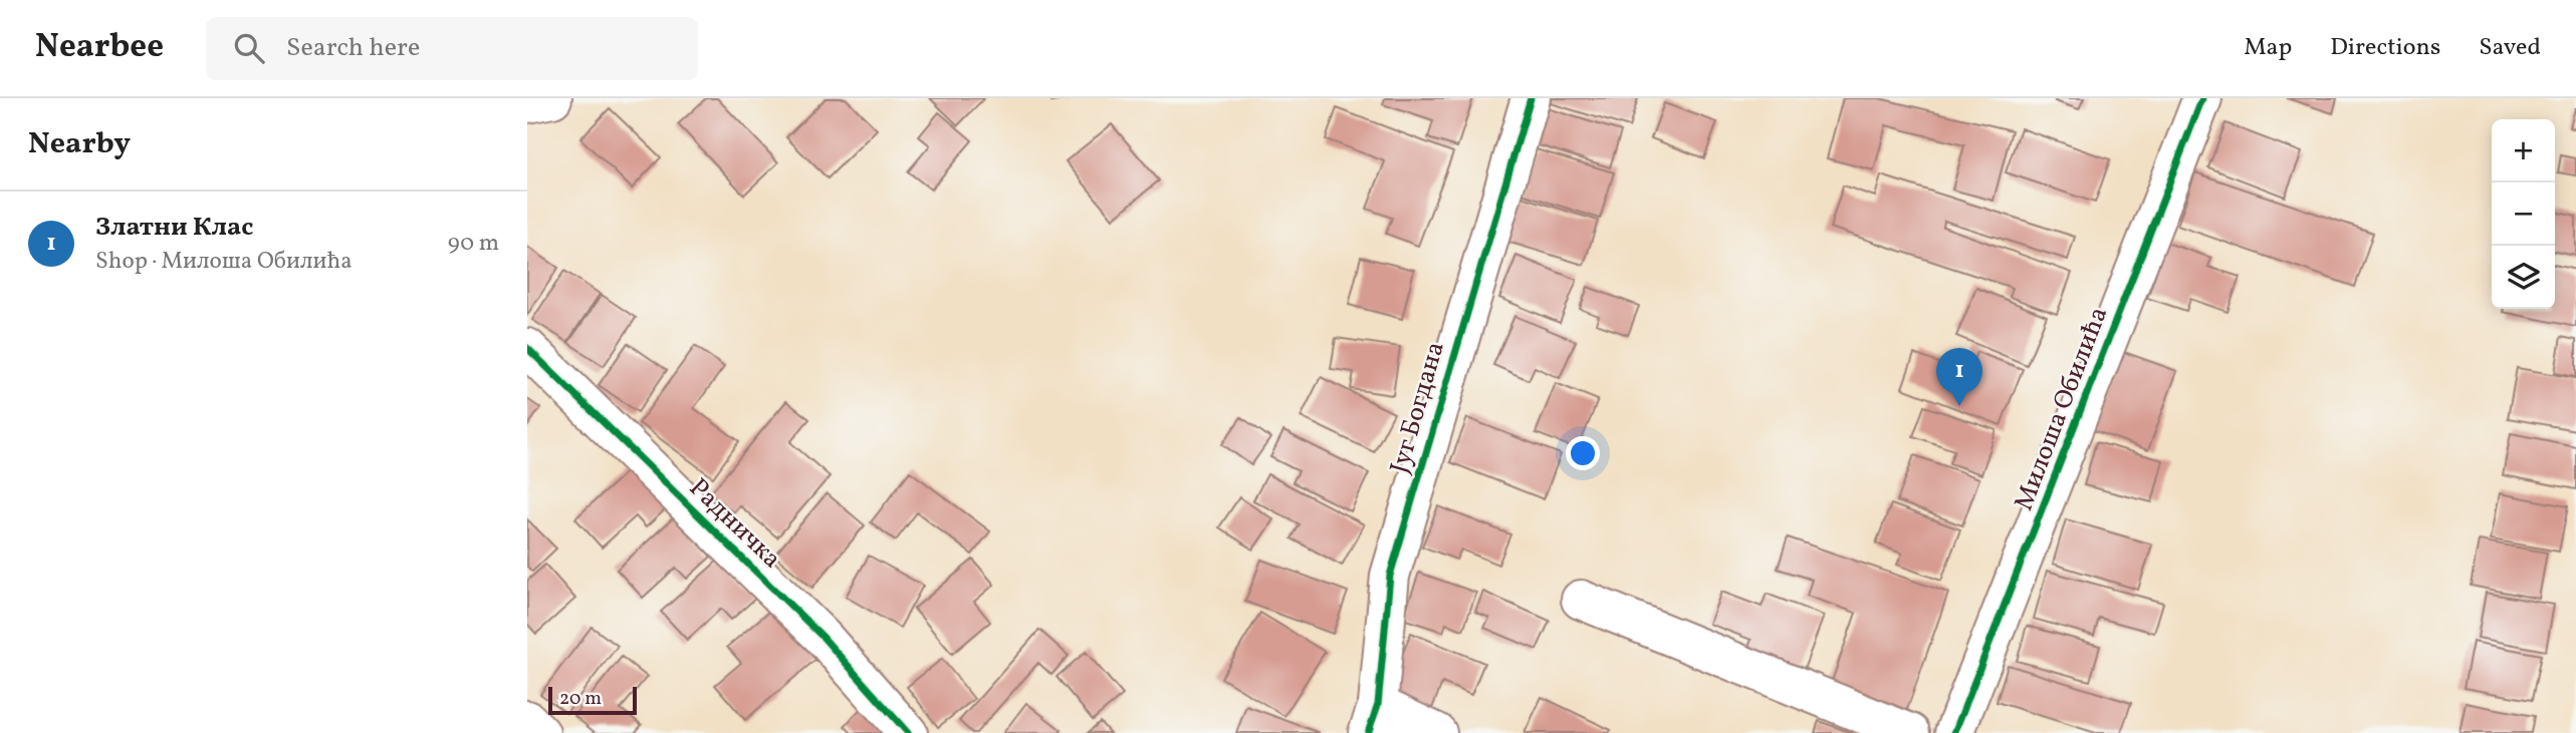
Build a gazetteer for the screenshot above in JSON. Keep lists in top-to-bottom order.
{
  "streets": {
    "street": ["Југ Богдана", "Милоша Обилића", "Радничка"]
  },
  "scale_bar": "20 m",
  "page": {
    "header": "Nearbee",
    "search": "Search here",
    "nav": ["Map", "Directions", "Saved"],
    "heading": "Nearby",
    "map_buttons": ["+", "−"],
    "list": [
      {
        "mark": "1",
        "name": "Златни Клас",
        "note": "Shop · Милоша Обилића",
        "value": "90 m"
      }
    ],
    "pins": "1",
    "scale": "20 m"
  }
}
